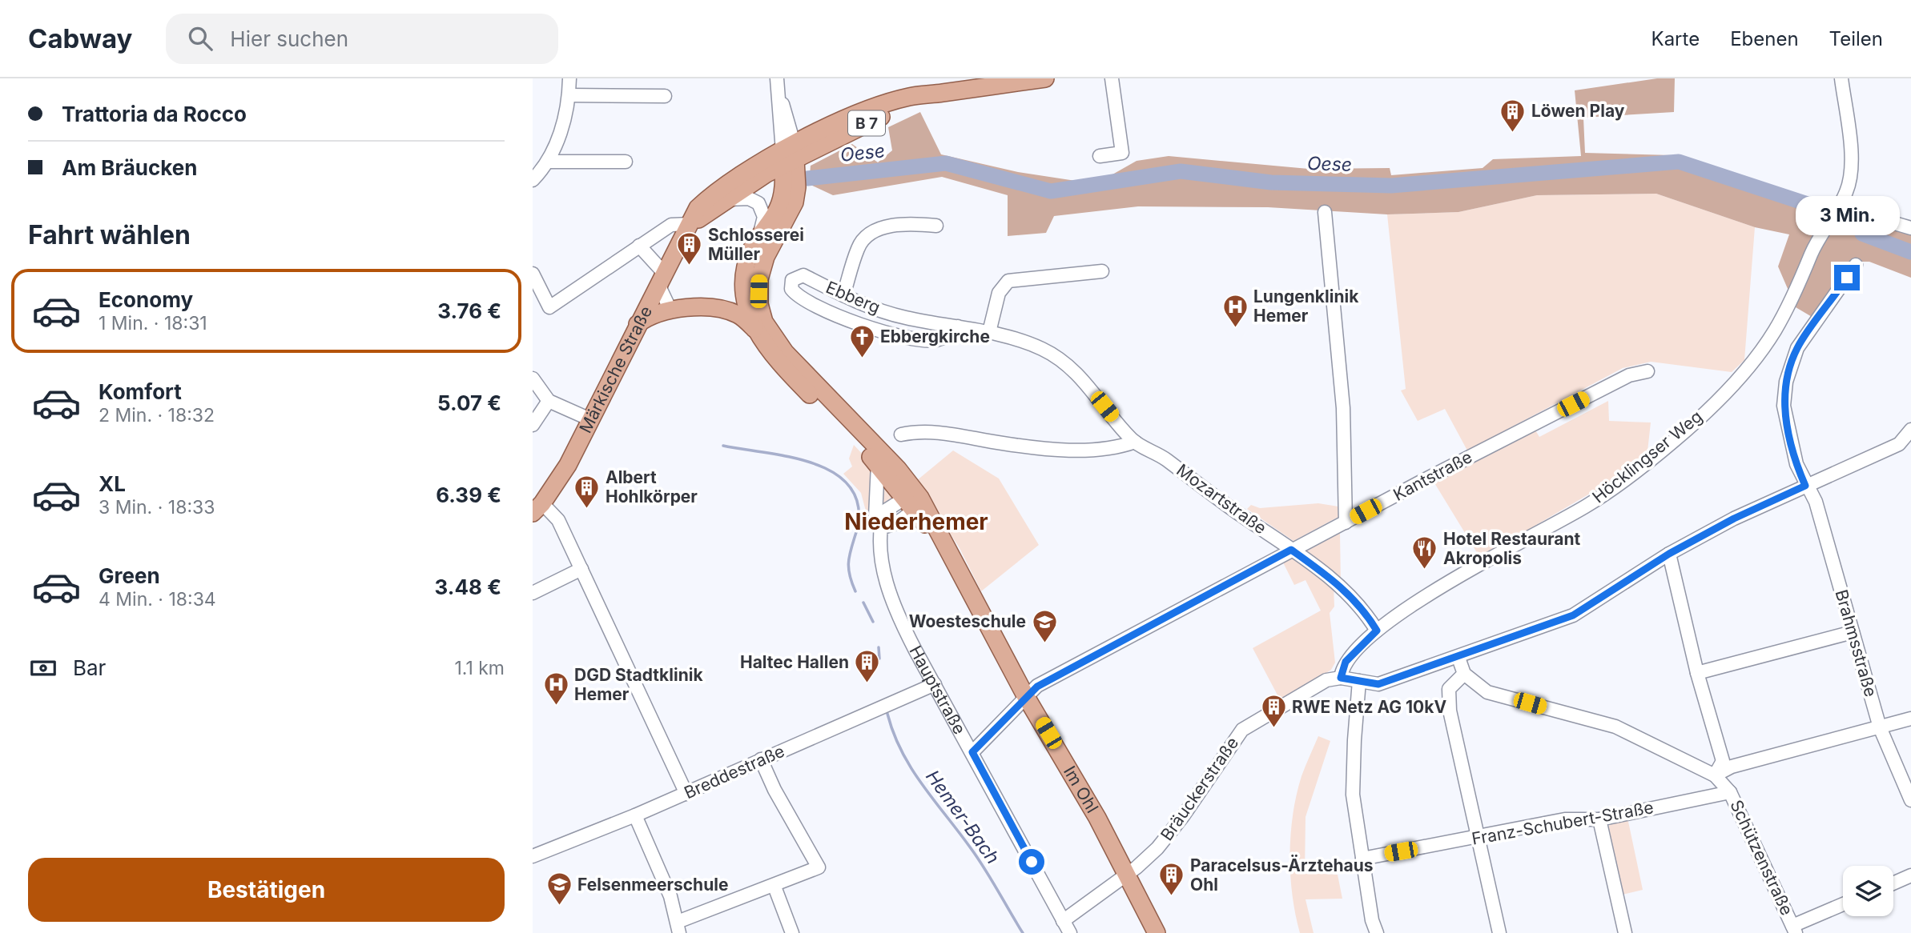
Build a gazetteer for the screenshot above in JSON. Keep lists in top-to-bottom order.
{
  "streets": {
    "main road": ["B 7", "Märkische Straße", "Im Ohl"],
    "street": [
      "Ebberg",
      "Höcklingser Weg",
      "Kantstraße",
      "Mozartstraße",
      "Brahmsstraße",
      "Hauptstraße",
      "Breddestraße",
      "Bräuckerstraße",
      "Franz-Schubert-Straße",
      "Schützenstraße"
    ]
  },
  "crossings": [
    ["B 7", "Märkische Straße"],
    ["Ebberg", "Mozartstraße"],
    ["Höcklingser Weg", "Mozartstraße"],
    ["Höcklingser Weg", "Bräuckerstraße"],
    ["Kantstraße", "Mozartstraße"],
    ["Kantstraße", "Hauptstraße"],
    ["Kantstraße", "Im Ohl"],
    ["Brahmsstraße", "Bräuckerstraße"],
    ["Hauptstraße", "Breddestraße"],
    ["Hauptstraße", "Bräuckerstraße"],
    ["Bräuckerstraße", "Im Ohl"],
    ["Franz-Schubert-Straße", "Schützenstraße"]
  ],
  "districts": ["Niederhemer"],
  "water": ["Oese", "Hemer-Bach"],
  "places": {
    "building": [
      "Löwen Play",
      "Schlosserei Müller",
      "Albert Hohlkörper",
      "Haltec Hallen",
      "RWE Netz AG 10kV",
      "Paracelsus-Ärztehaus Ohl"
    ],
    "hospital": ["Lungenklinik Hemer", "DGD Stadtklinik Hemer"],
    "church": ["Ebbergkirche"],
    "restaurant": ["Hotel Restaurant Akropolis"],
    "school or university": ["Woesteschule", "Felsenmeerschule"]
  },
  "page": {
    "header": "Cabway",
    "search": "Hier suchen",
    "nav": ["Karte", "Ebenen", "Teilen"],
    "banner": ["Trattoria da Rocco", "Am Bräucken"],
    "bubble": "3 Min.",
    "heading": "Fahrt wählen",
    "list": [
      {
        "name": "Economy",
        "note": "1 Min. · 18:31",
        "value": "3.76 €"
      },
      {
        "name": "Komfort",
        "note": "2 Min. · 18:32",
        "value": "5.07 €"
      },
      {
        "name": "XL",
        "note": "3 Min. · 18:33",
        "value": "6.39 €"
      },
      {
        "name": "Green",
        "note": "4 Min. · 18:34",
        "value": "3.48 €"
      }
    ],
    "pay": ["Bar", "1.1 km"],
    "buttons": "Bestätigen"
  }
}
